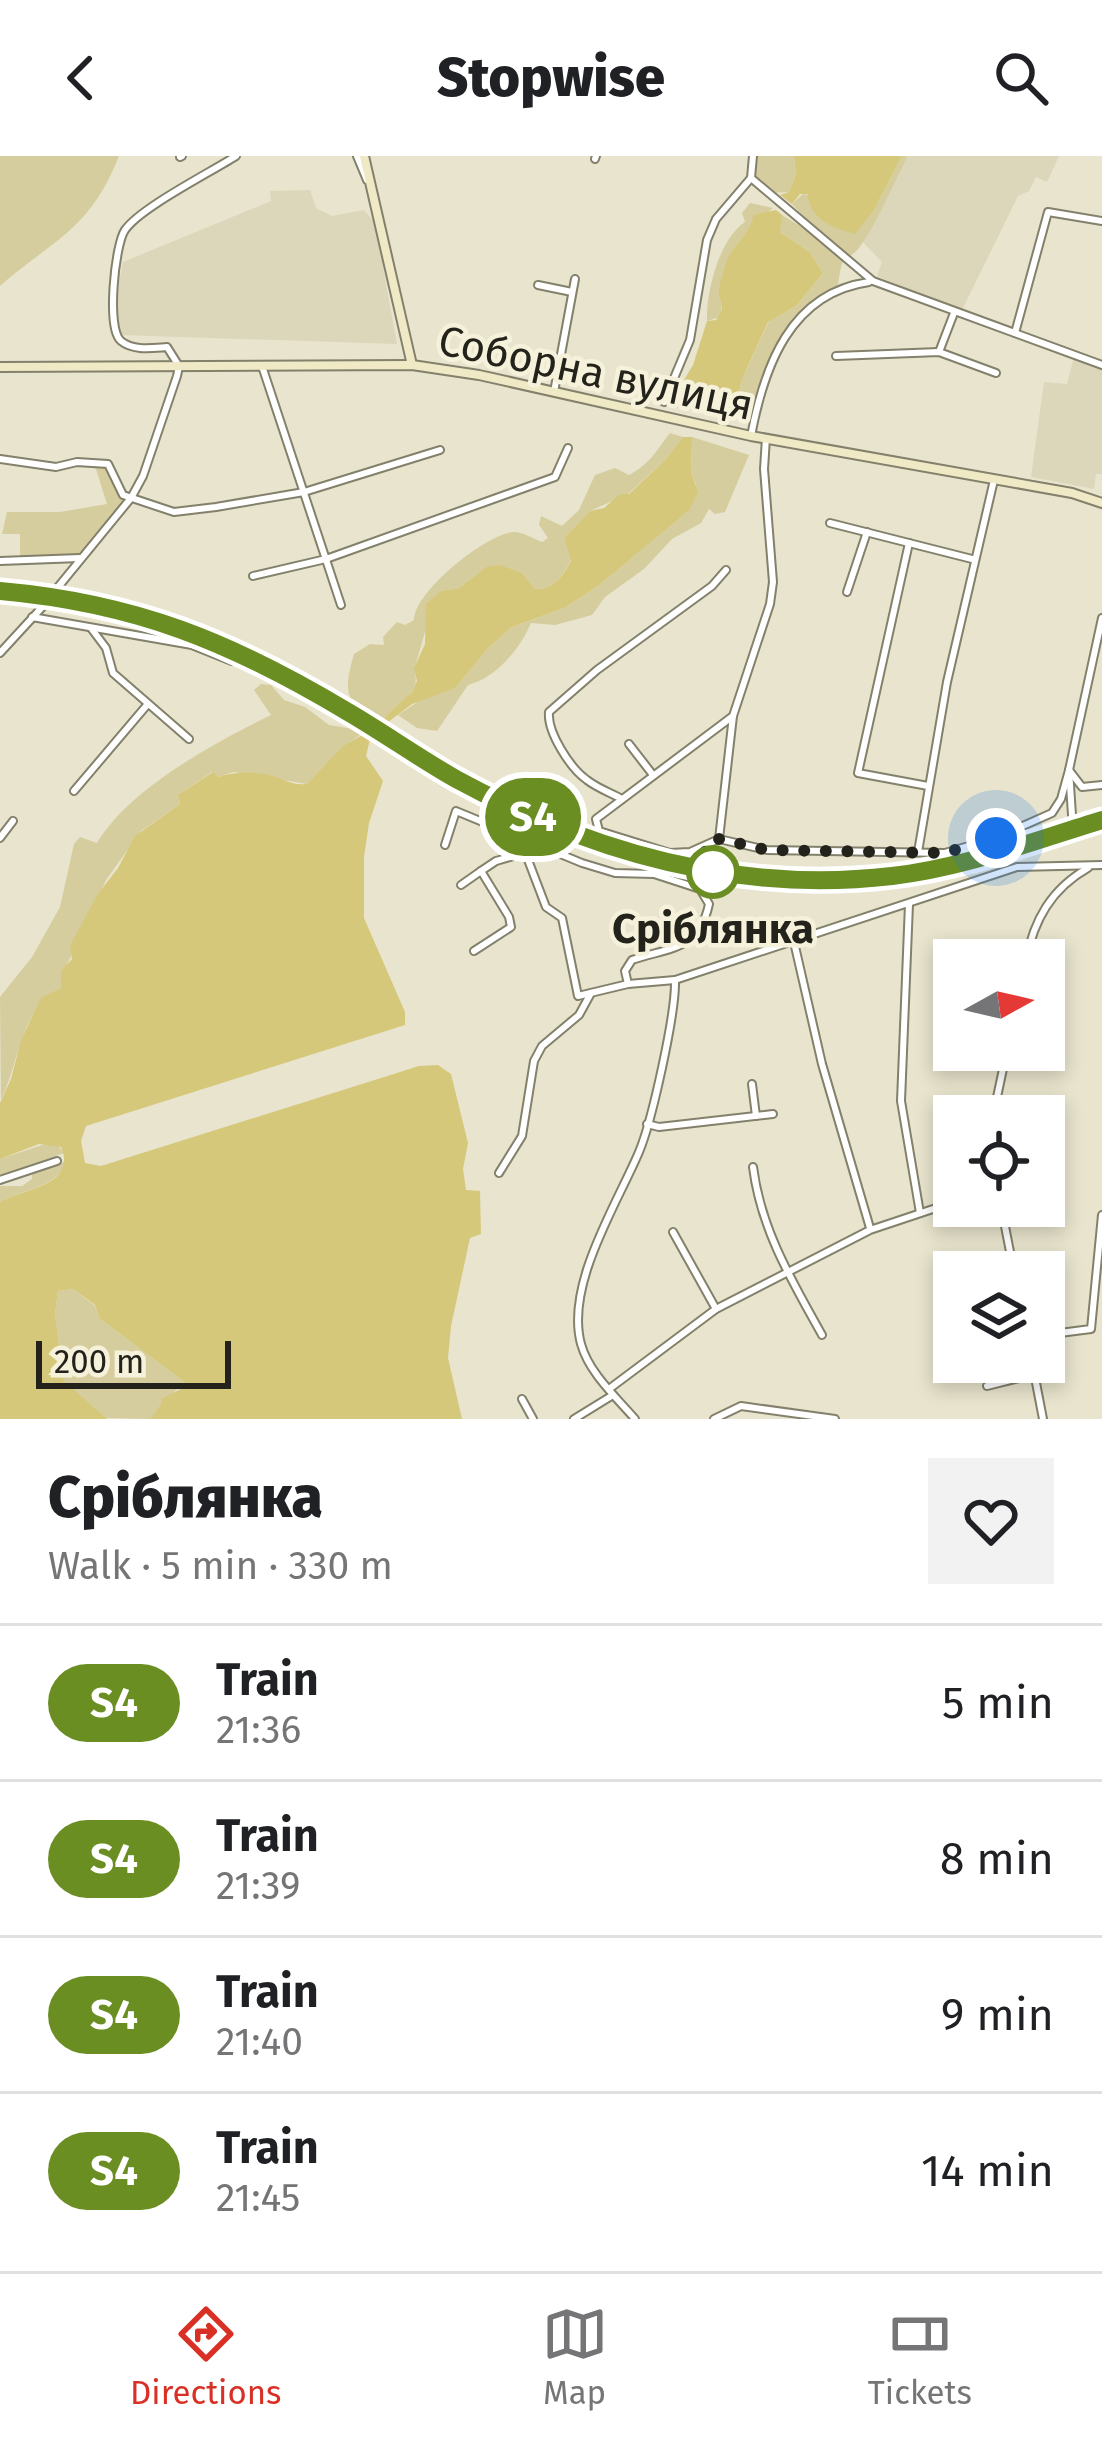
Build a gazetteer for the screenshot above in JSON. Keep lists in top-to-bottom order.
{
  "streets": {
    "main road": ["Соборна вулиця"]
  },
  "places": ["Сріблянка"],
  "scale_bar": "200 m",
  "north": "right",
  "page": {
    "header": "Stopwise",
    "on_map": "S4",
    "scale": "200 m",
    "heading": ["Сріблянка", "Walk · 5 min · 330 m"],
    "list": [
      {
        "mark": "S4",
        "name": "Train",
        "note": "21:36",
        "value": "5 min"
      },
      {
        "mark": "S4",
        "name": "Train",
        "note": "21:39",
        "value": "8 min"
      },
      {
        "mark": "S4",
        "name": "Train",
        "note": "21:40",
        "value": "9 min"
      },
      {
        "mark": "S4",
        "name": "Train",
        "note": "21:45",
        "value": "14 min"
      }
    ],
    "tabs": ["Directions", "Map", "Tickets"]
  }
}
